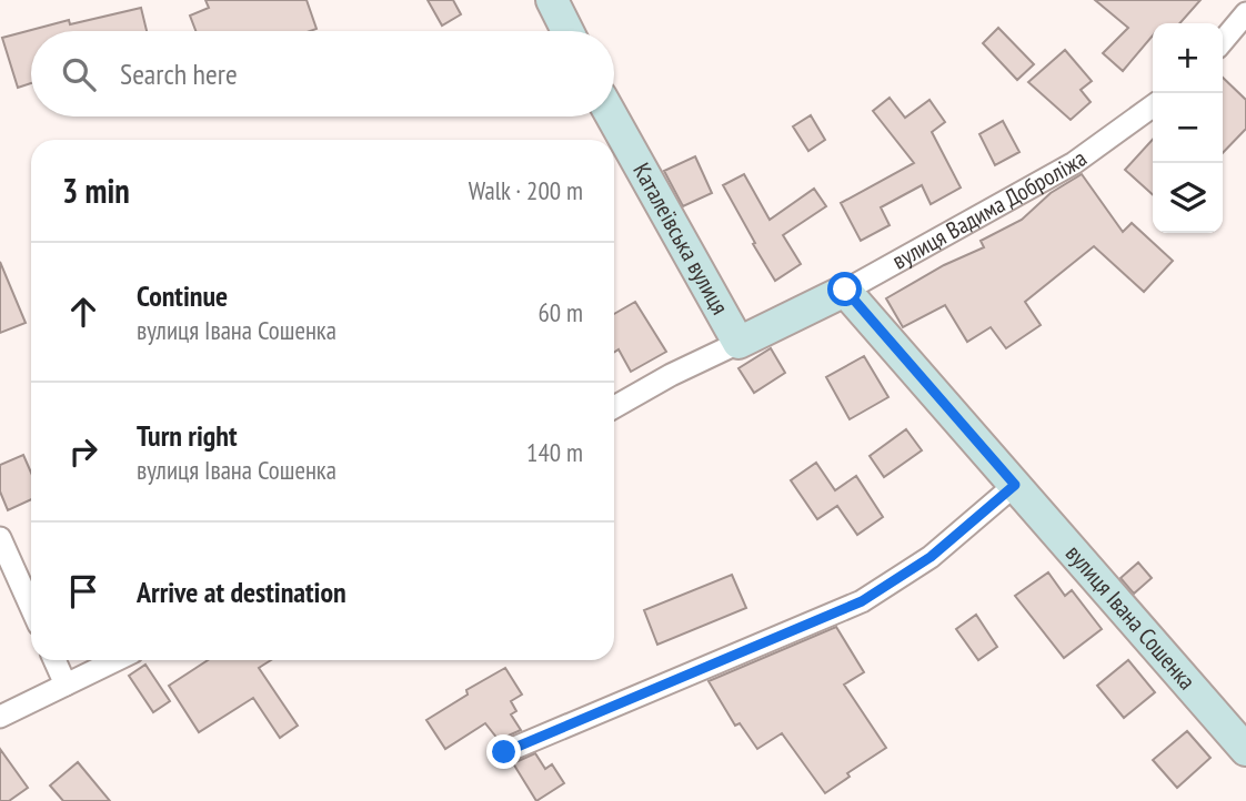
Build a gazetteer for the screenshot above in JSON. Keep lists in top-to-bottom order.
{
  "streets": {
    "street": ["вулиця Вадима Доброліжа", "Каталеївська вулиця", "вулиця Івана Сошенка"]
  },
  "crossings": [
    ["вулиця Вадима Доброліжа", "Каталеївська вулиця"],
    ["вулиця Вадима Доброліжа", "вулиця Івана Сошенка"]
  ],
  "page": {
    "map_buttons": ["+", "−"],
    "search": "Search here",
    "heading": ["3 min", "Walk · 200 m"],
    "list": [
      ["Continue", "вулиця Івана Сошенка", "60 m"],
      ["Turn right", "вулиця Івана Сошенка", "140 m"],
      "Arrive at destination"
    ]
  }
}
